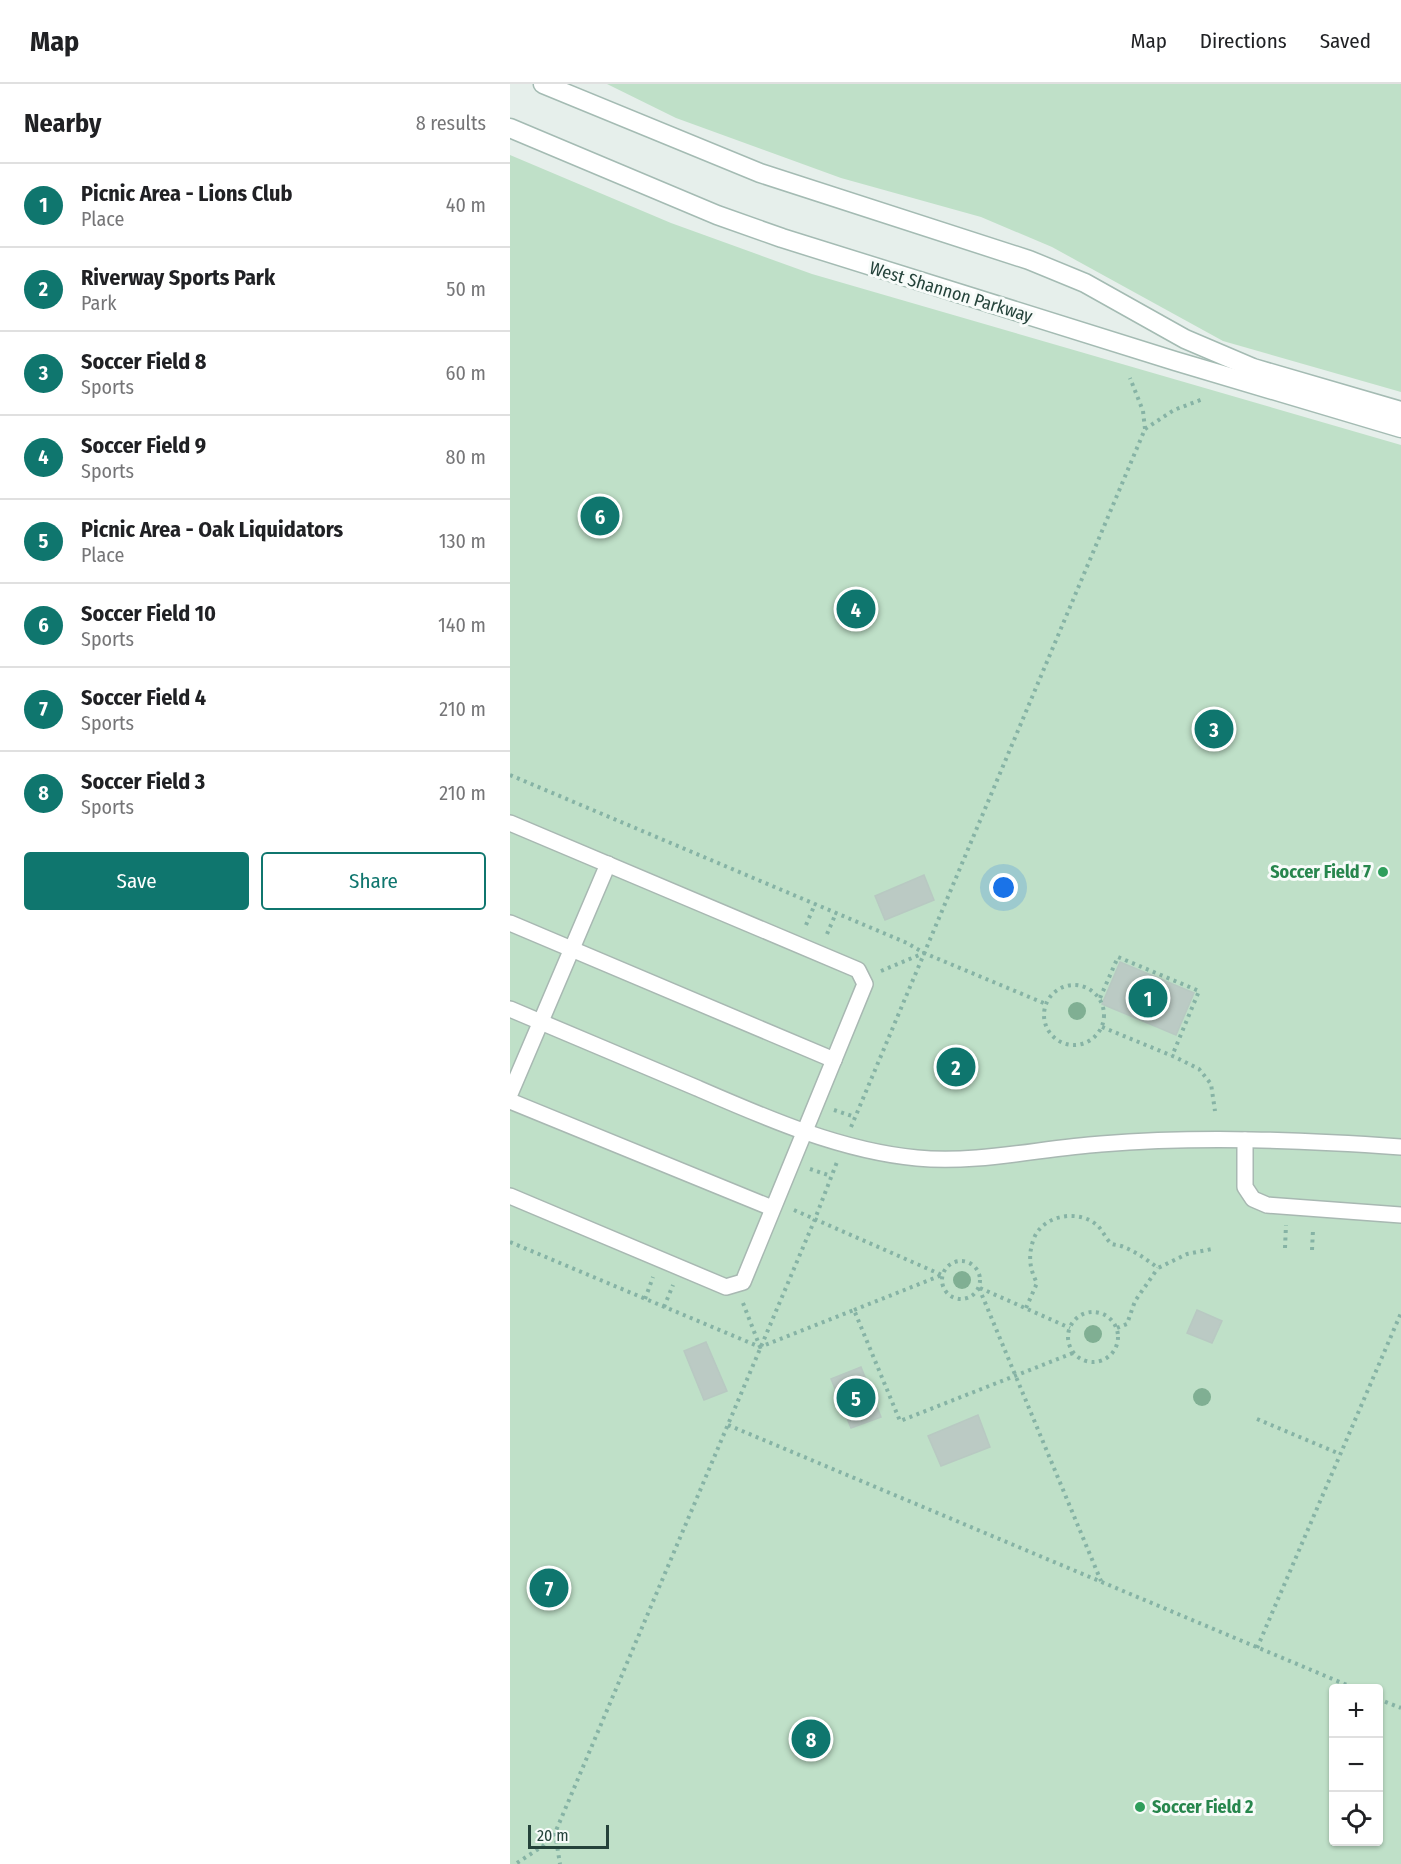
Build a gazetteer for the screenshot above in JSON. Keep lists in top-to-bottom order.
{
  "streets": {
    "street": ["West Shannon Parkway"]
  },
  "places": ["Soccer Field 7", "Soccer Field 2"],
  "scale_bar": "20 m",
  "page": {
    "header": "Map",
    "nav": ["Map", "Directions", "Saved"],
    "heading": ["Nearby", "8 results"],
    "list": [
      {
        "mark": "1",
        "name": "Picnic Area - Lions Club",
        "note": "Place",
        "value": "40 m"
      },
      {
        "mark": "2",
        "name": "Riverway Sports Park",
        "note": "Park",
        "value": "50 m"
      },
      {
        "mark": "3",
        "name": "Soccer Field 8",
        "note": "Sports",
        "value": "60 m"
      },
      {
        "mark": "4",
        "name": "Soccer Field 9",
        "note": "Sports",
        "value": "80 m"
      },
      {
        "mark": "5",
        "name": "Picnic Area - Oak Liquidators",
        "note": "Place",
        "value": "130 m"
      },
      {
        "mark": "6",
        "name": "Soccer Field 10",
        "note": "Sports",
        "value": "140 m"
      },
      {
        "mark": "7",
        "name": "Soccer Field 4",
        "note": "Sports",
        "value": "210 m"
      },
      {
        "mark": "8",
        "name": "Soccer Field 3",
        "note": "Sports",
        "value": "210 m"
      }
    ],
    "pins": [
      "6",
      "4",
      "3",
      "1",
      "2",
      "5",
      "7",
      "8"
    ],
    "buttons": ["Save", "Share"],
    "map_buttons": ["+", "−"],
    "scale": "20 m"
  }
}
